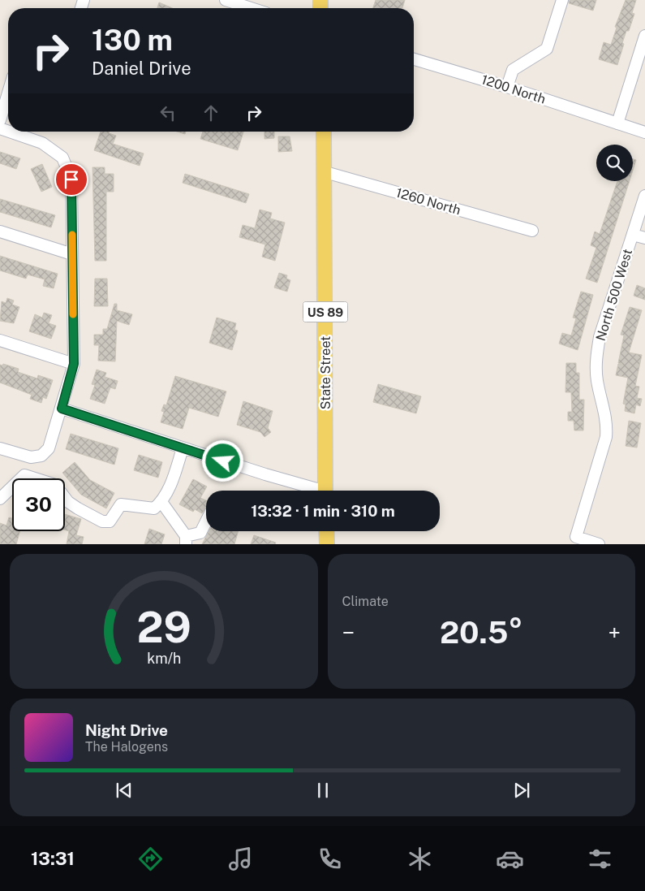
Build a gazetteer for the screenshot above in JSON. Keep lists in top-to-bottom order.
{
  "streets": {
    "main road": ["US 89", "State Street"],
    "street": ["1200 North", "1260 North", "North 500 West"]
  },
  "crossings": [
    ["1260 North", "State Street"]
  ],
  "page": {
    "turn": ["130 m", "Daniel Drive"],
    "limit": "30",
    "trip": "13:32 · 1 min · 310 m",
    "tile": "Climate",
    "heat": ["−", "20.5°", "+"],
    "song": ["Night Drive", "The Halogens"],
    "tabs": "13:31",
    "gauge": ["29", "km/h"]
  }
}
